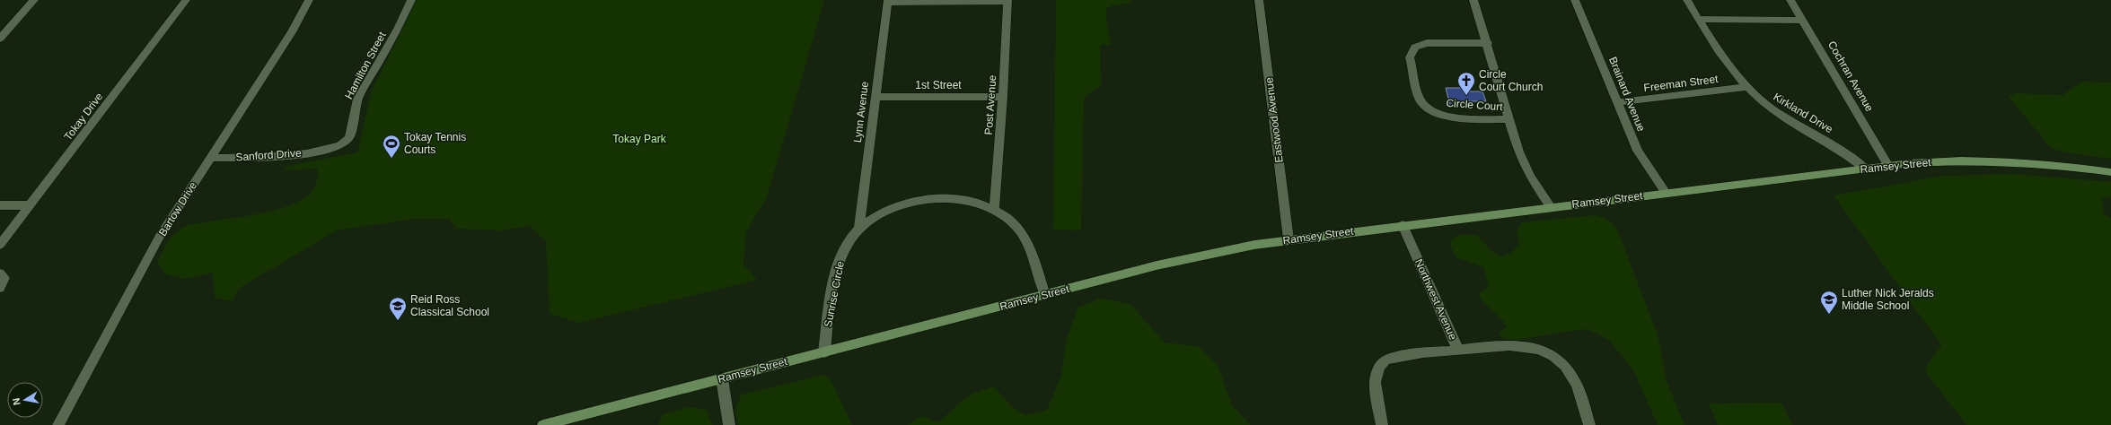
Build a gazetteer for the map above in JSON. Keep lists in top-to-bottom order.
{
  "streets": {
    "main road": ["Ramsey Street"],
    "street": [
      "Hamilton Street",
      "Cochran Avenue",
      "Freeman Street",
      "1st Street",
      "Brainard Avenue",
      "Post Avenue",
      "Circle Court",
      "Lynn Avenue",
      "Kirkland Drive",
      "Tokay Drive",
      "Eastwood Avenue",
      "Sanford Drive",
      "Bartow Drive",
      "Sunrise Circle",
      "Northwest Avenue"
    ]
  },
  "crossings": [
    ["Hamilton Street", "Sanford Drive"],
    ["Cochran Avenue", "Ramsey Street"],
    ["Freeman Street", "Brainard Avenue"],
    ["Freeman Street", "Kirkland Drive"],
    ["1st Street", "Post Avenue"],
    ["1st Street", "Lynn Avenue"],
    ["Brainard Avenue", "Ramsey Street"],
    ["Post Avenue", "Sunrise Circle"],
    ["Circle Court", "Ramsey Street"],
    ["Lynn Avenue", "Sunrise Circle"],
    ["Kirkland Drive", "Ramsey Street"],
    ["Eastwood Avenue", "Ramsey Street"],
    ["Sanford Drive", "Bartow Drive"],
    ["Ramsey Street", "Sunrise Circle"],
    ["Ramsey Street", "Northwest Avenue"]
  ],
  "parks": ["Tokay Park"],
  "places": {
    "church": ["Circle Court Church"],
    "sports": ["Tokay Tennis Courts"],
    "school or university": ["Luther Nick Jeralds Middle School", "Reid Ross Classical School"]
  },
  "north": "left"
}
